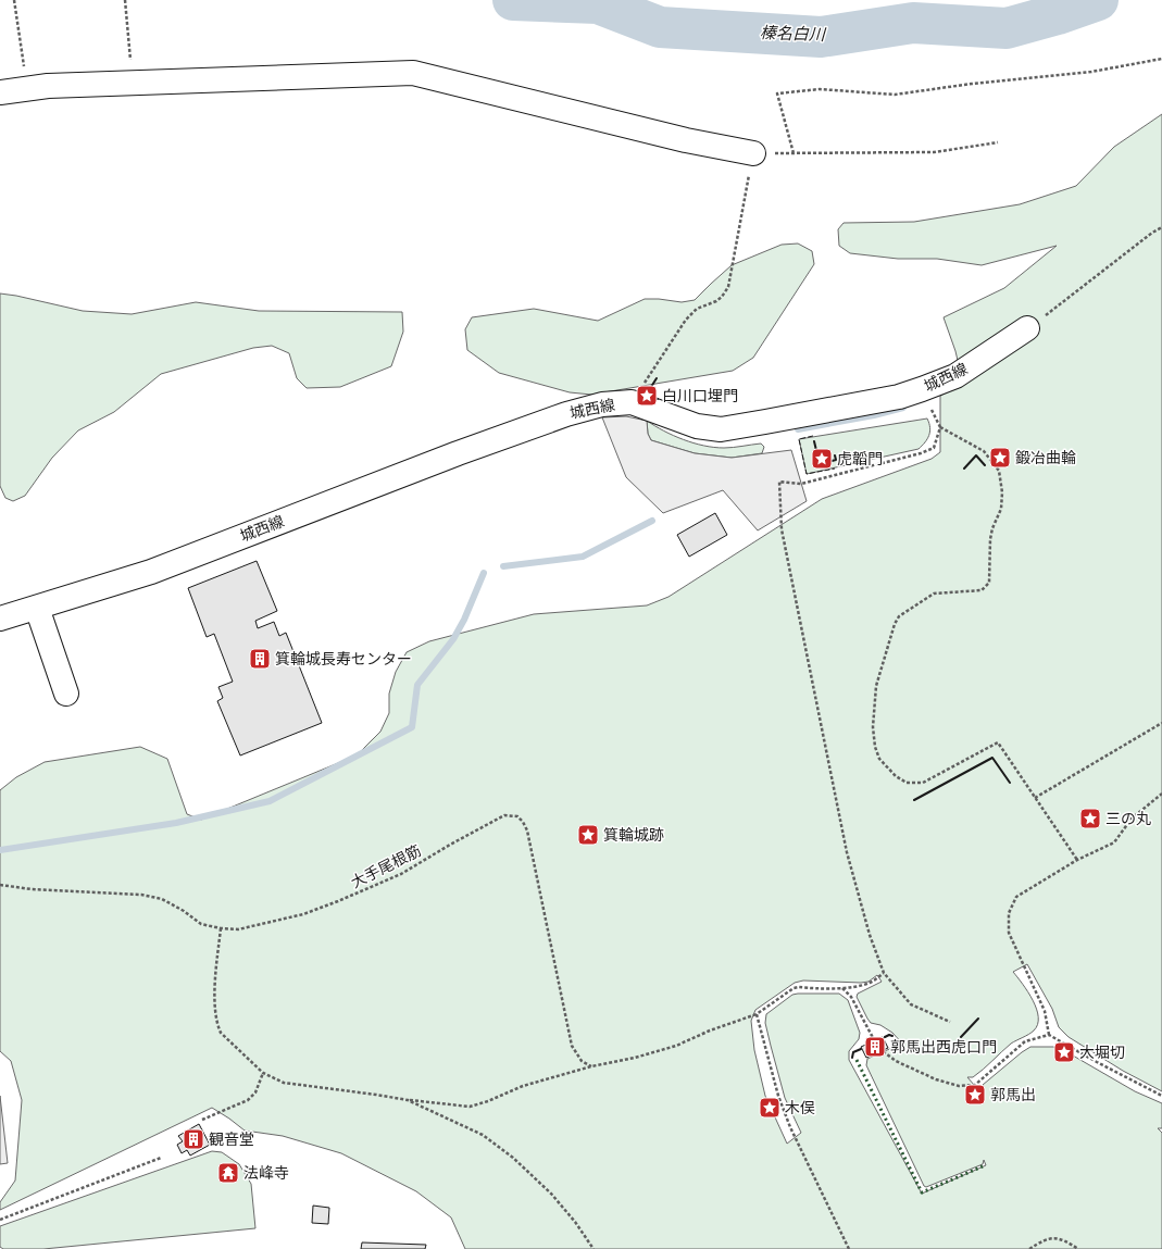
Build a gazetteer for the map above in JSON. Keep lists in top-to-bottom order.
{
  "streets": {
    "street": ["城西線"],
    "path": ["大手尾根筋"]
  },
  "water": ["榛名白川"],
  "places": {
    "place": [
      "白川口埋門",
      "鍛冶曲輪",
      "虎韜門",
      "三の丸",
      "箕輪城跡",
      "大堀切",
      "郭馬出",
      "木俣"
    ],
    "building": ["箕輪城長寿センター", "郭馬出西虎口門", "観音堂"],
    "temple": ["法峰寺"]
  }
}
